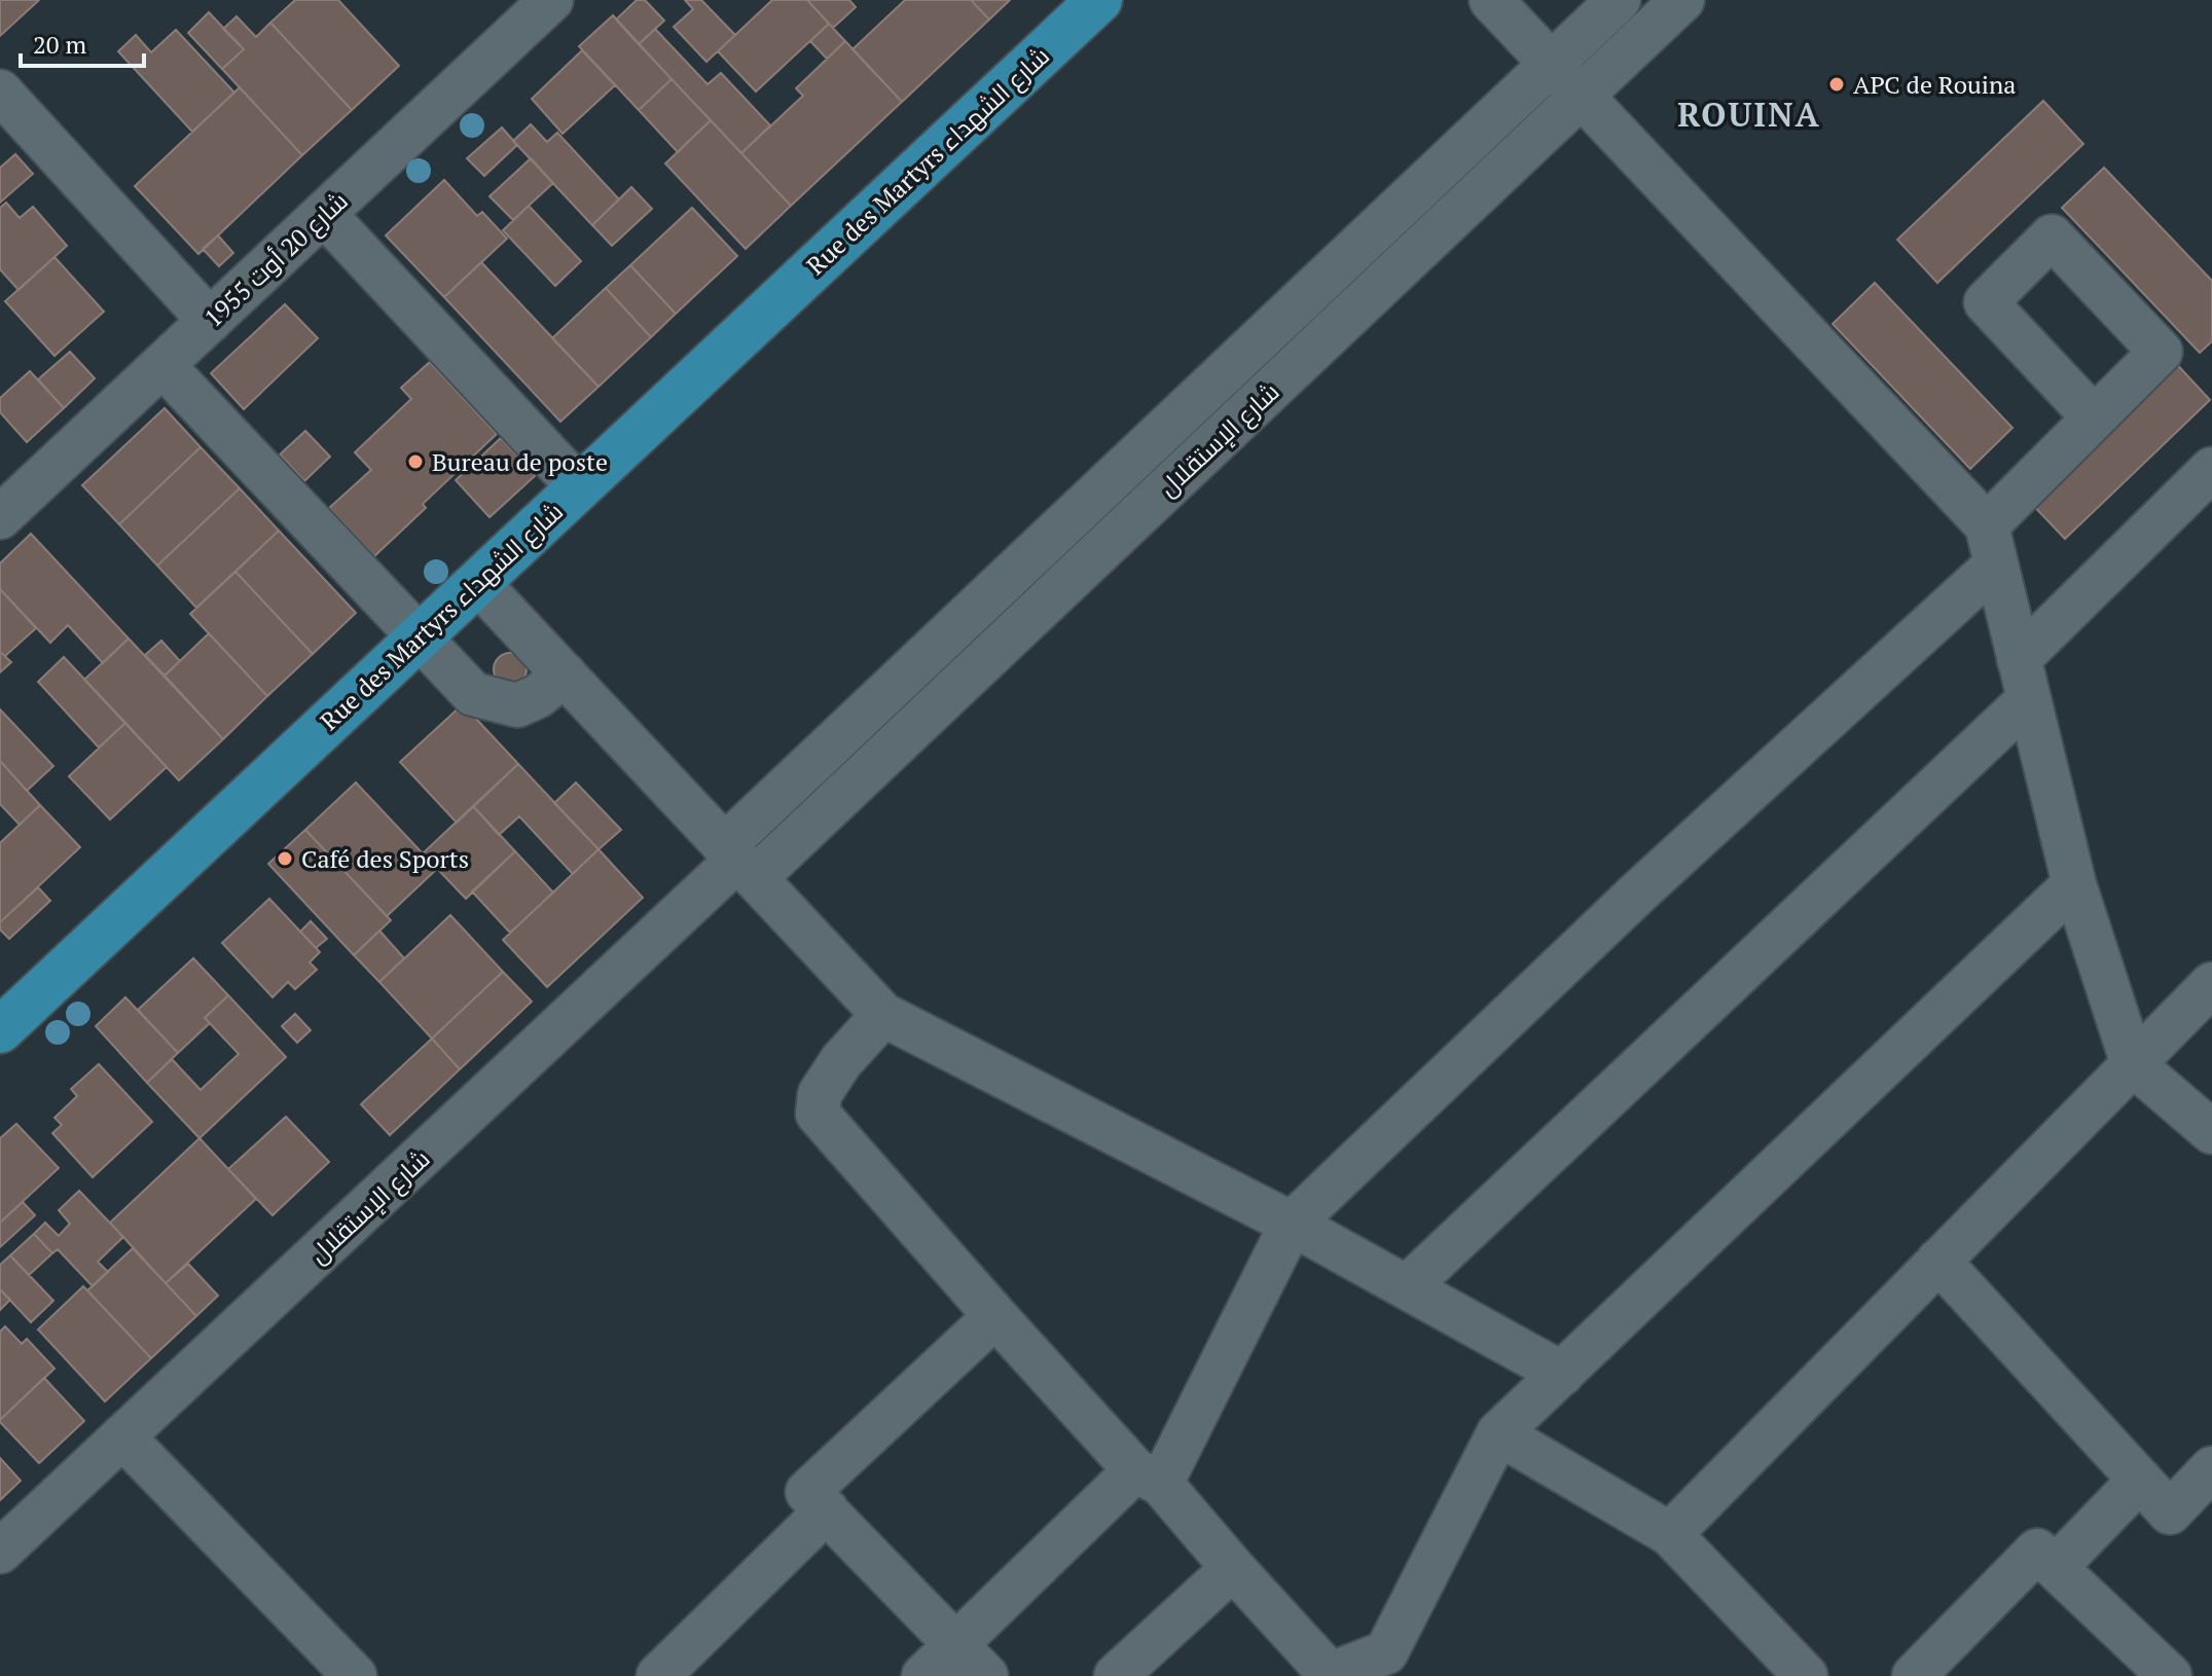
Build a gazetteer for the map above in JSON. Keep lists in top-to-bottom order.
{
  "streets": {
    "main road": ["Rue des Martyrs شارع الشهداء"],
    "street": ["شارع 20 أوت 1955", "شارع الإستقلال"]
  },
  "districts": ["ROUINA"],
  "places": ["APC de Rouina", "Bureau de poste", "Café des Sports"],
  "scale_bar": "20 m"
}
